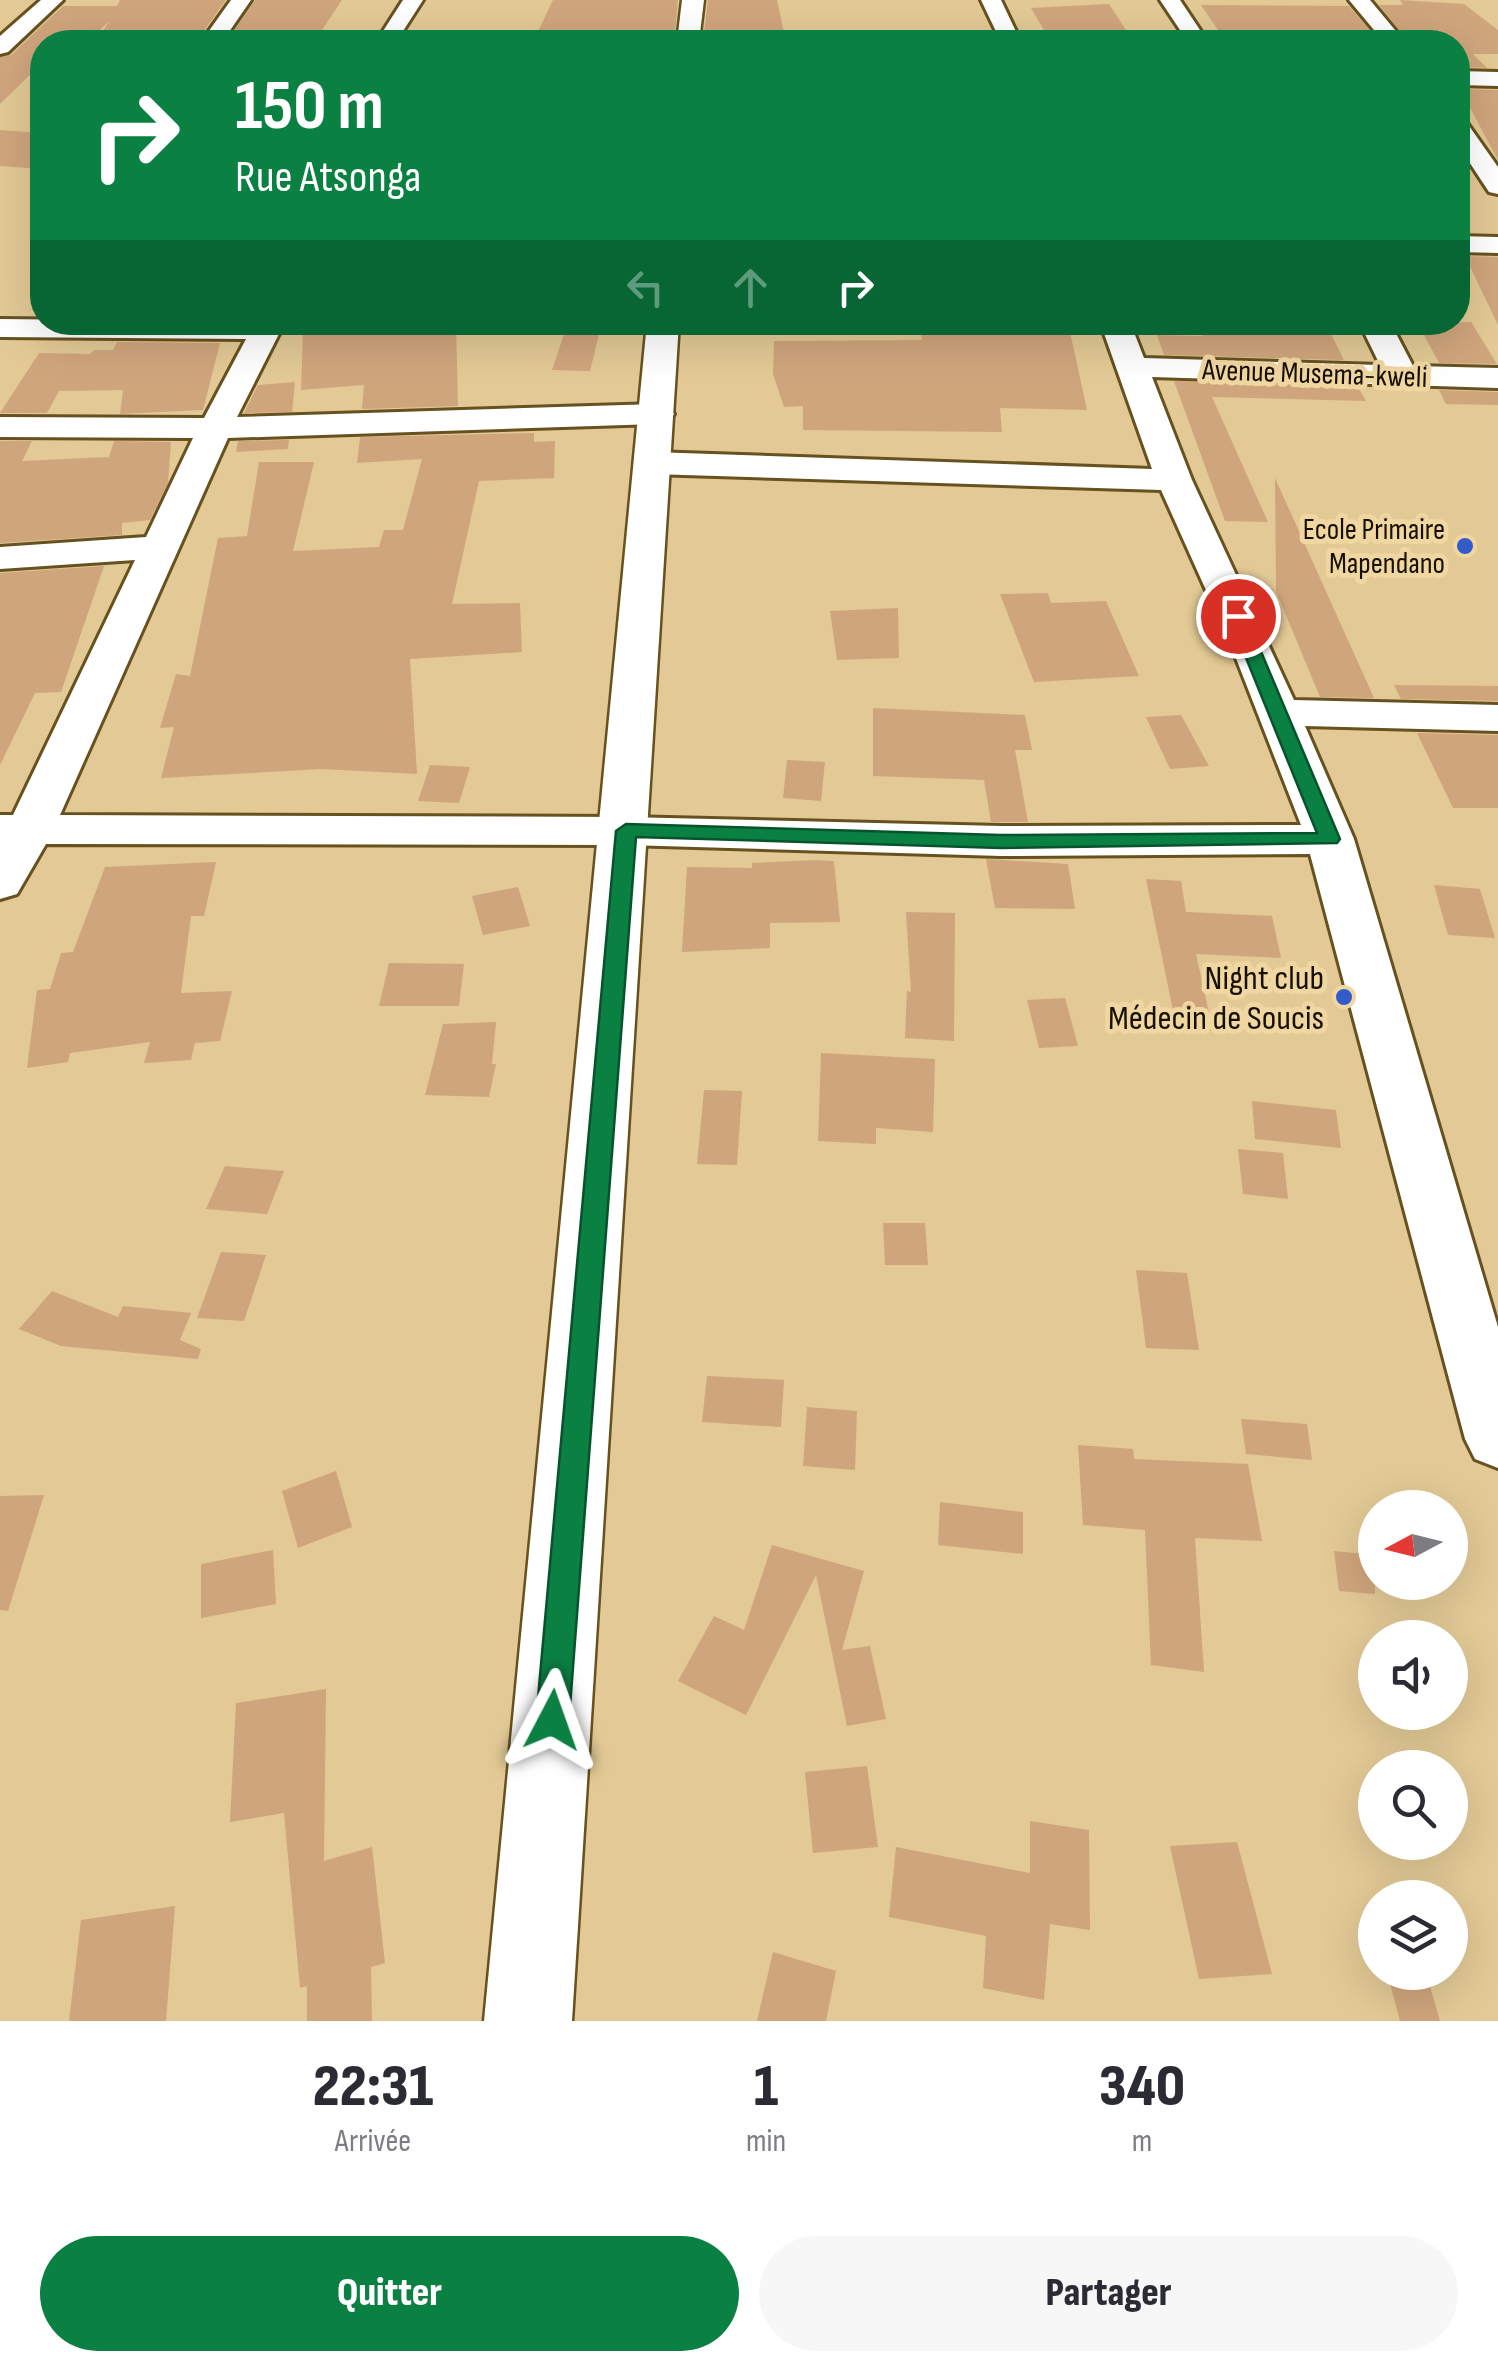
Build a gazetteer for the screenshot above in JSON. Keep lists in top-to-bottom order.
{
  "streets": {
    "street": ["Avenue Musema-kweli"]
  },
  "places": ["Ecole Primaire Mapendano", "Night club Médecin de Soucis"],
  "north": "left",
  "page": {
    "turn": ["150 m", "Rue Atsonga"],
    "eta": [
      "22:31",
      "Arrivée",
      "1",
      "min",
      "340",
      "m"
    ],
    "buttons": ["Quitter", "Partager"]
  }
}
